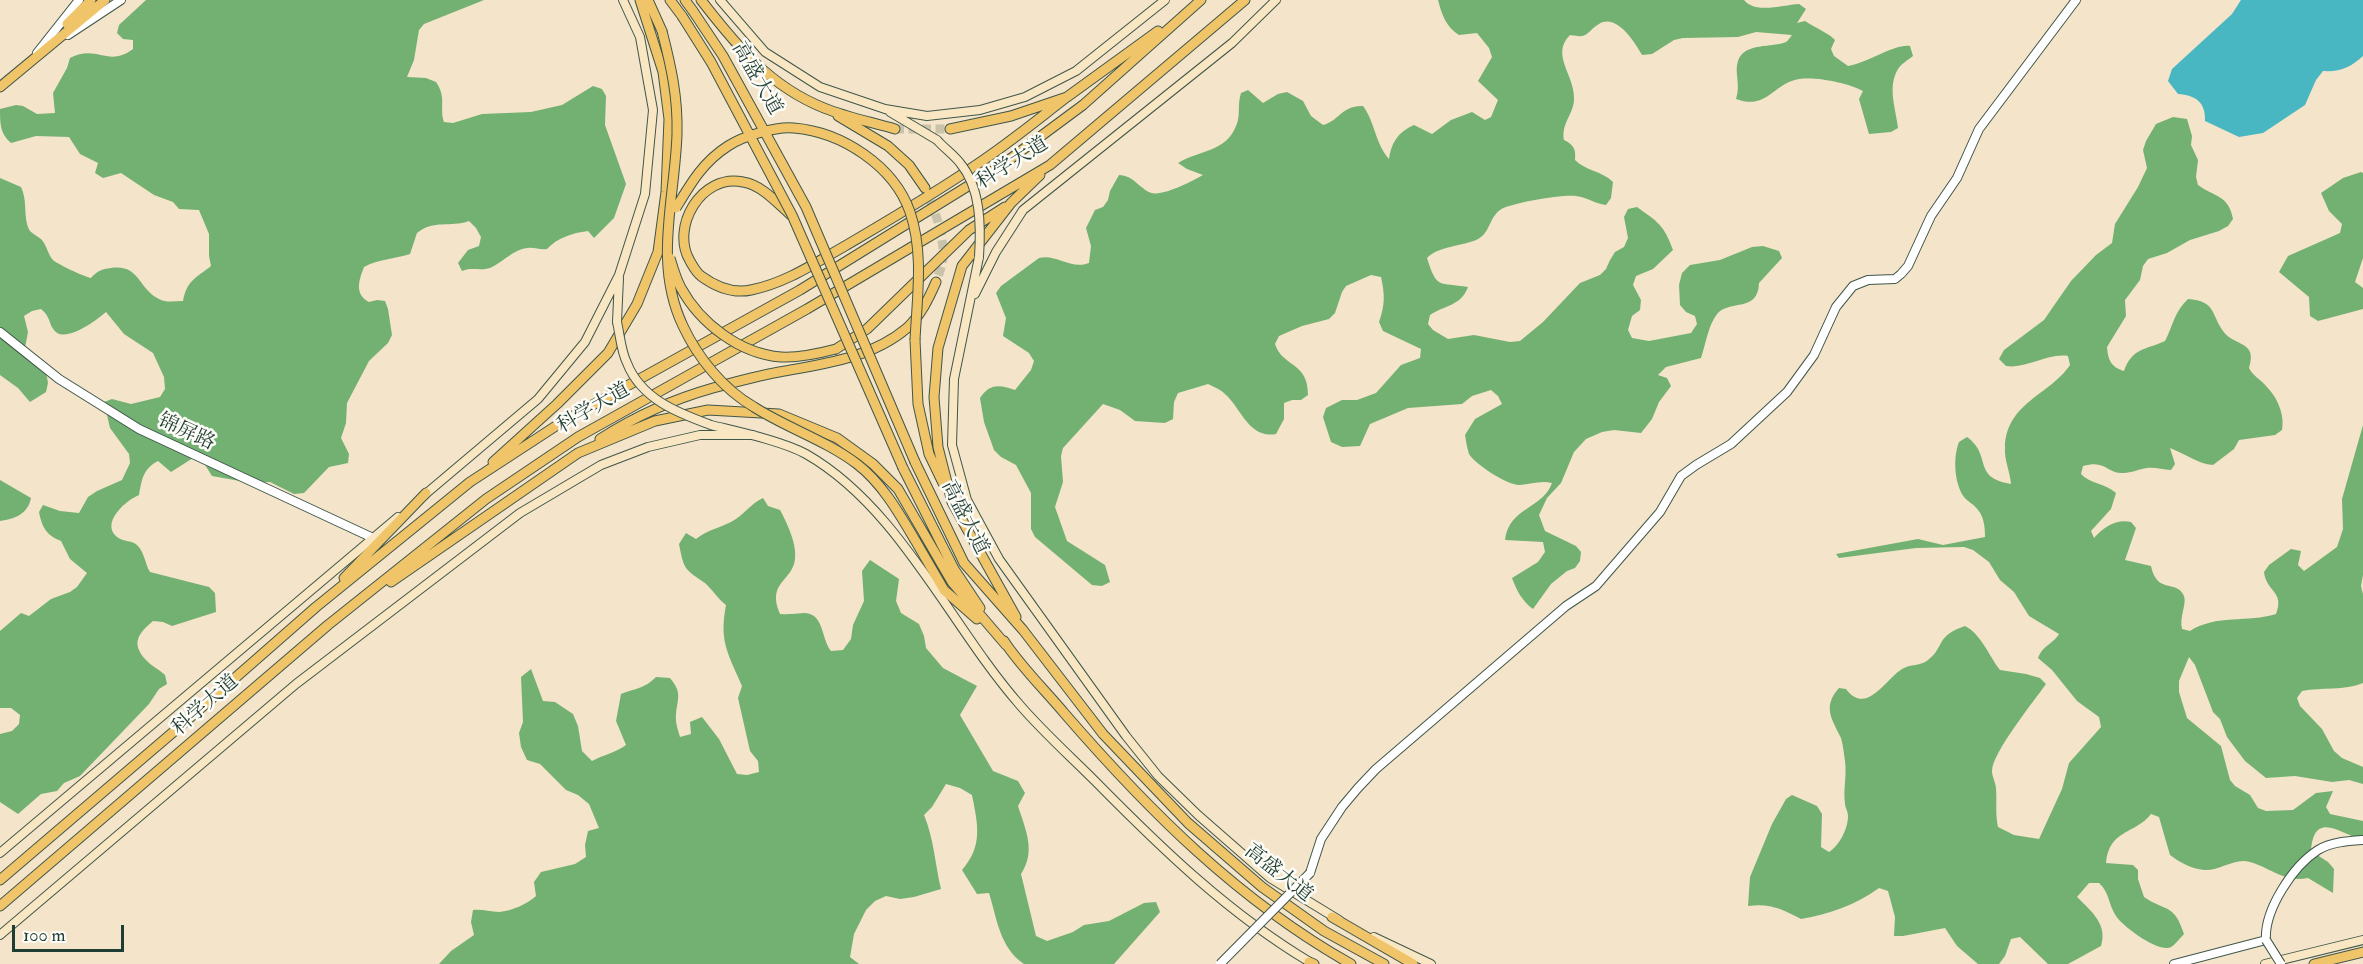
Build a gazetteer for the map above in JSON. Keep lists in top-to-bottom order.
{
  "streets": {
    "main road": ["高盛大道", "科学大道"],
    "street": ["锦屏路"]
  },
  "crossings": [
    ["高盛大道", "科学大道"],
    ["科学大道", "锦屏路"]
  ],
  "scale_bar": "100 m"
}
